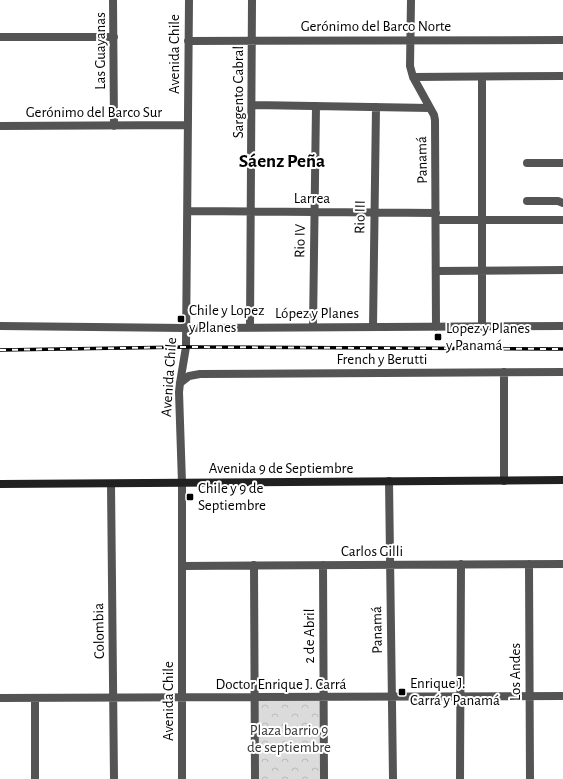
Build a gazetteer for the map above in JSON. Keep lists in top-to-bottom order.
{
  "streets": {
    "street": [
      "Gerónimo del Barco Norte",
      "Las Guayanas",
      "Avenida Chile",
      "Sargento Cabral",
      "Gerónimo del Barco Sur",
      "Panamá",
      "Larrea",
      "Rio III",
      "Rio IV",
      "López y Planes",
      "French y Berutti",
      "Avenida 9 de Septiembre",
      "Carlos Gilli",
      "Colombia",
      "2 de Abril",
      "Los Andes",
      "Doctor Enrique J. Carrá"
    ]
  },
  "crossings": [
    ["Gerónimo del Barco Norte", "Avenida Chile"],
    ["Gerónimo del Barco Norte", "Sargento Cabral"],
    ["Gerónimo del Barco Norte", "Panamá"],
    ["Las Guayanas", "Gerónimo del Barco Sur"],
    ["Avenida Chile", "Gerónimo del Barco Sur"],
    ["Avenida Chile", "Larrea"],
    ["Avenida Chile", "López y Planes"],
    ["Avenida Chile", "French y Berutti"],
    ["Avenida Chile", "Avenida 9 de Septiembre"],
    ["Avenida Chile", "Carlos Gilli"],
    ["Avenida Chile", "Doctor Enrique J. Carrá"],
    ["Sargento Cabral", "Larrea"],
    ["Sargento Cabral", "López y Planes"],
    ["Panamá", "Larrea"],
    ["Panamá", "López y Planes"],
    ["Panamá", "Avenida 9 de Septiembre"],
    ["Panamá", "Carlos Gilli"],
    ["Panamá", "Doctor Enrique J. Carrá"],
    ["Larrea", "Rio III"],
    ["Larrea", "Rio IV"],
    ["Rio III", "López y Planes"],
    ["Rio IV", "López y Planes"],
    ["Avenida 9 de Septiembre", "Colombia"],
    ["Carlos Gilli", "2 de Abril"],
    ["Carlos Gilli", "Los Andes"],
    ["Colombia", "Doctor Enrique J. Carrá"],
    ["2 de Abril", "Doctor Enrique J. Carrá"],
    ["Los Andes", "Doctor Enrique J. Carrá"]
  ],
  "districts": ["Sáenz Peña"],
  "parks": ["Plaza barrio 9 de septiembre"],
  "places": {
    "transit": [
      "Chile y Lopez y Planes",
      "Lopez y Planes y Panamá",
      "Chile y 9 de Septiembre",
      "Enrique J. Carrá y Panamá"
    ]
  }
}
